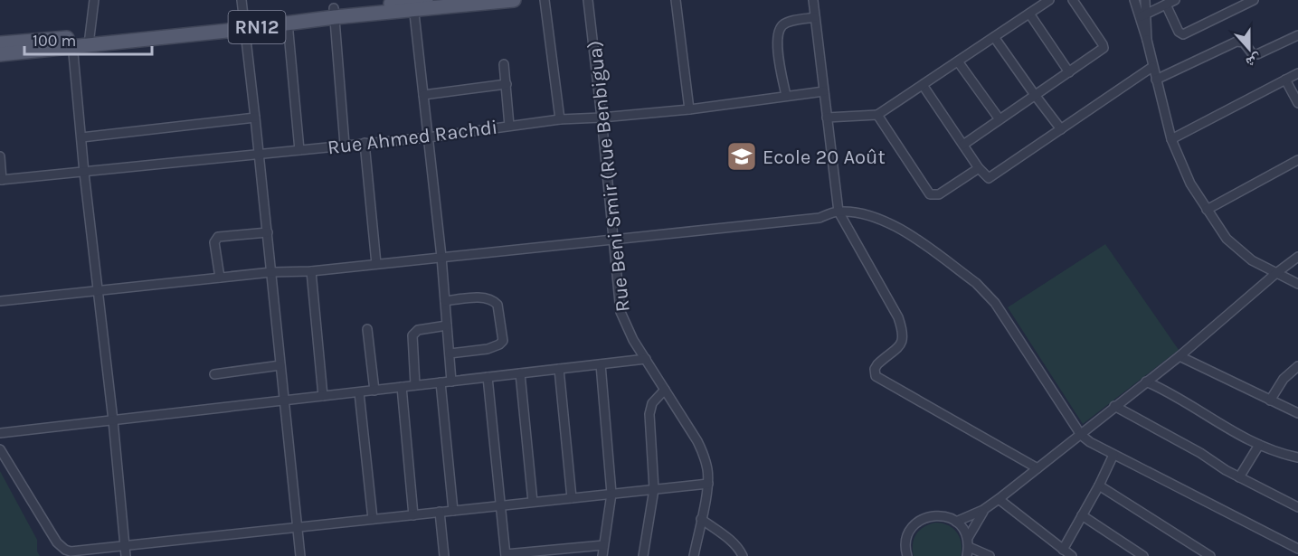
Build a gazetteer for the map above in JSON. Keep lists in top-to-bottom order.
{
  "streets": {
    "main road": ["RN12"],
    "street": ["Rue Ahmed Rachdi", "Rue Beni Smir (Rue Benbigua)"]
  },
  "crossings": [
    ["Rue Ahmed Rachdi", "Rue Beni Smir (Rue Benbigua)"]
  ],
  "places": {
    "school or university": ["Ecole 20 Août"]
  },
  "scale_bar": "100 m",
  "north": "bottom"
}
